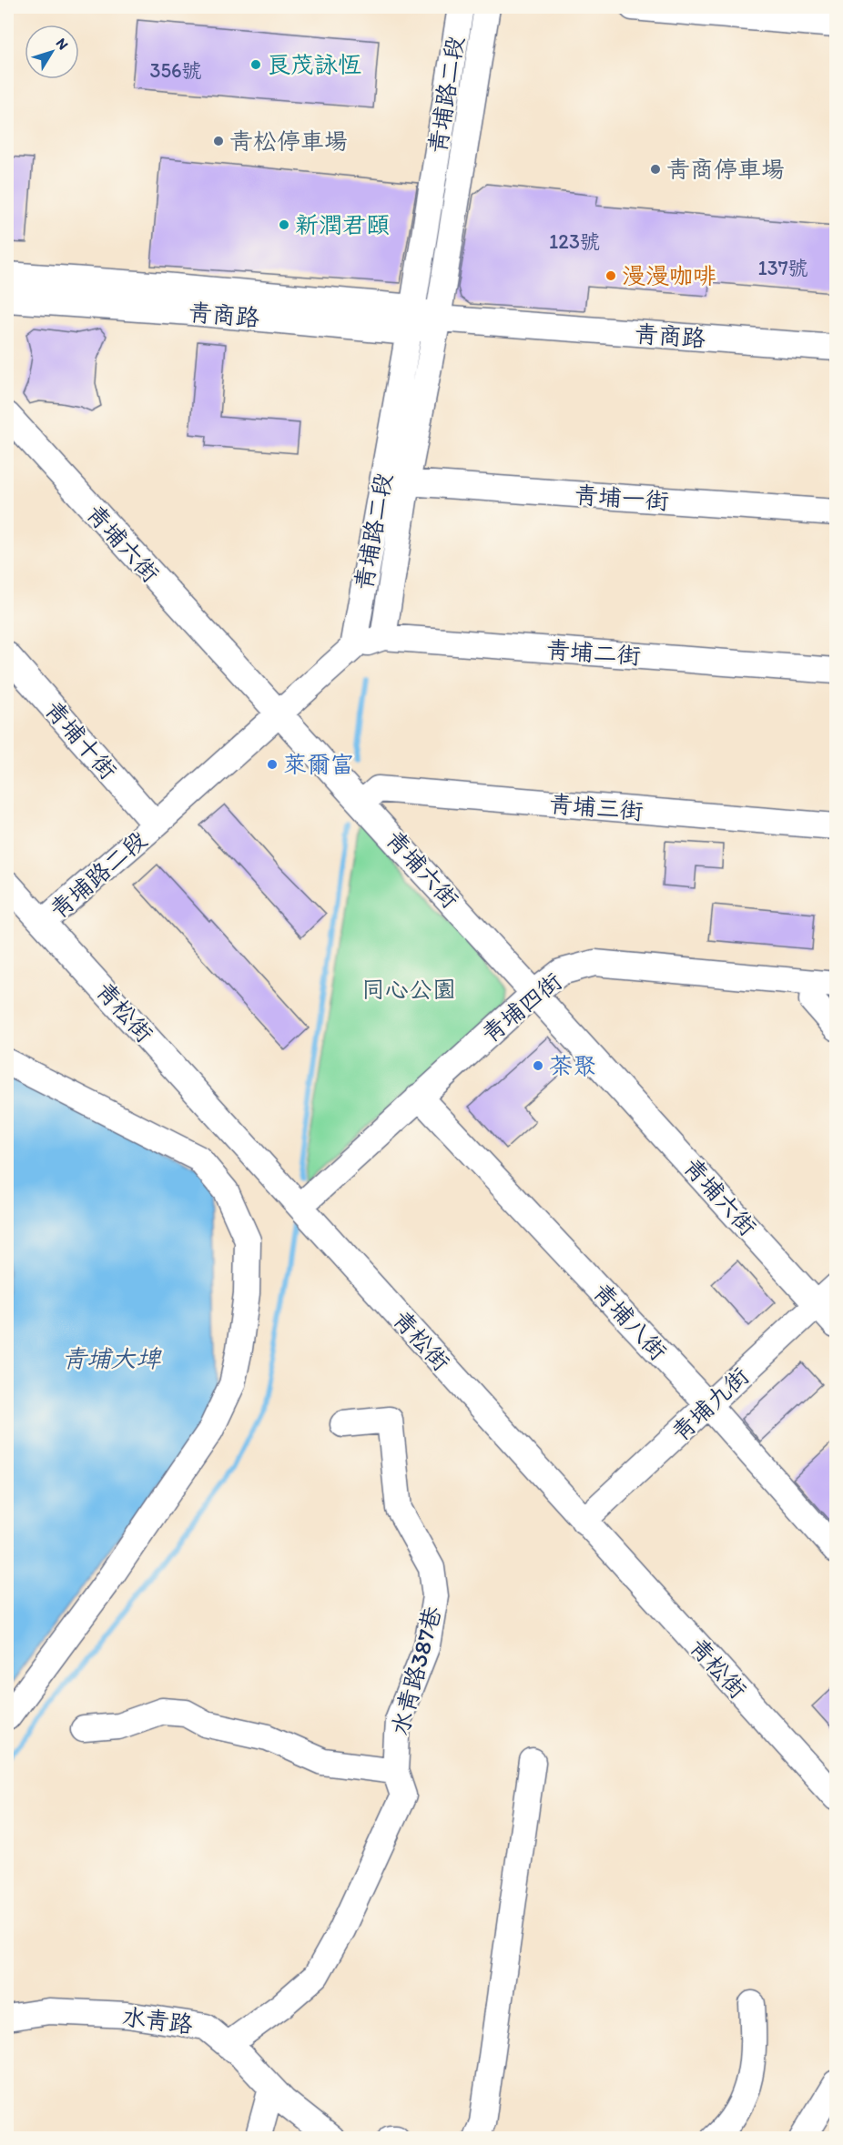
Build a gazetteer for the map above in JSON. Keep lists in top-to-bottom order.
{
  "streets": {
    "street": [
      "青埔路二段",
      "青商路",
      "青埔一街",
      "青埔六街",
      "青埔二街",
      "青埔十街",
      "青埔三街",
      "青埔四街",
      "青松街",
      "青埔八街",
      "青埔九街",
      "水青路387巷",
      "水青路"
    ]
  },
  "crossings": [
    ["青埔路二段", "青商路"],
    ["青埔路二段", "青埔一街"],
    ["青埔路二段", "青埔六街"],
    ["青埔路二段", "青埔二街"],
    ["青埔路二段", "青埔十街"],
    ["青埔路二段", "青松街"],
    ["青埔六街", "青埔三街"],
    ["青埔六街", "青埔四街"],
    ["青埔六街", "青埔九街"],
    ["青埔四街", "青松街"],
    ["青埔四街", "青埔八街"],
    ["青松街", "青埔九街"],
    ["青埔八街", "青埔九街"],
    ["水青路387巷", "水青路"]
  ],
  "water": ["青埔大埤"],
  "parks": ["同心公園"],
  "places": [
    "良茂詠恆",
    "青松停車場",
    "青商停車場",
    "新潤君頤",
    "漫漫咖啡",
    "萊爾富",
    "茶聚"
  ],
  "house_numbers": ["356號", "123號", "137號"],
  "north": "top right"
}
